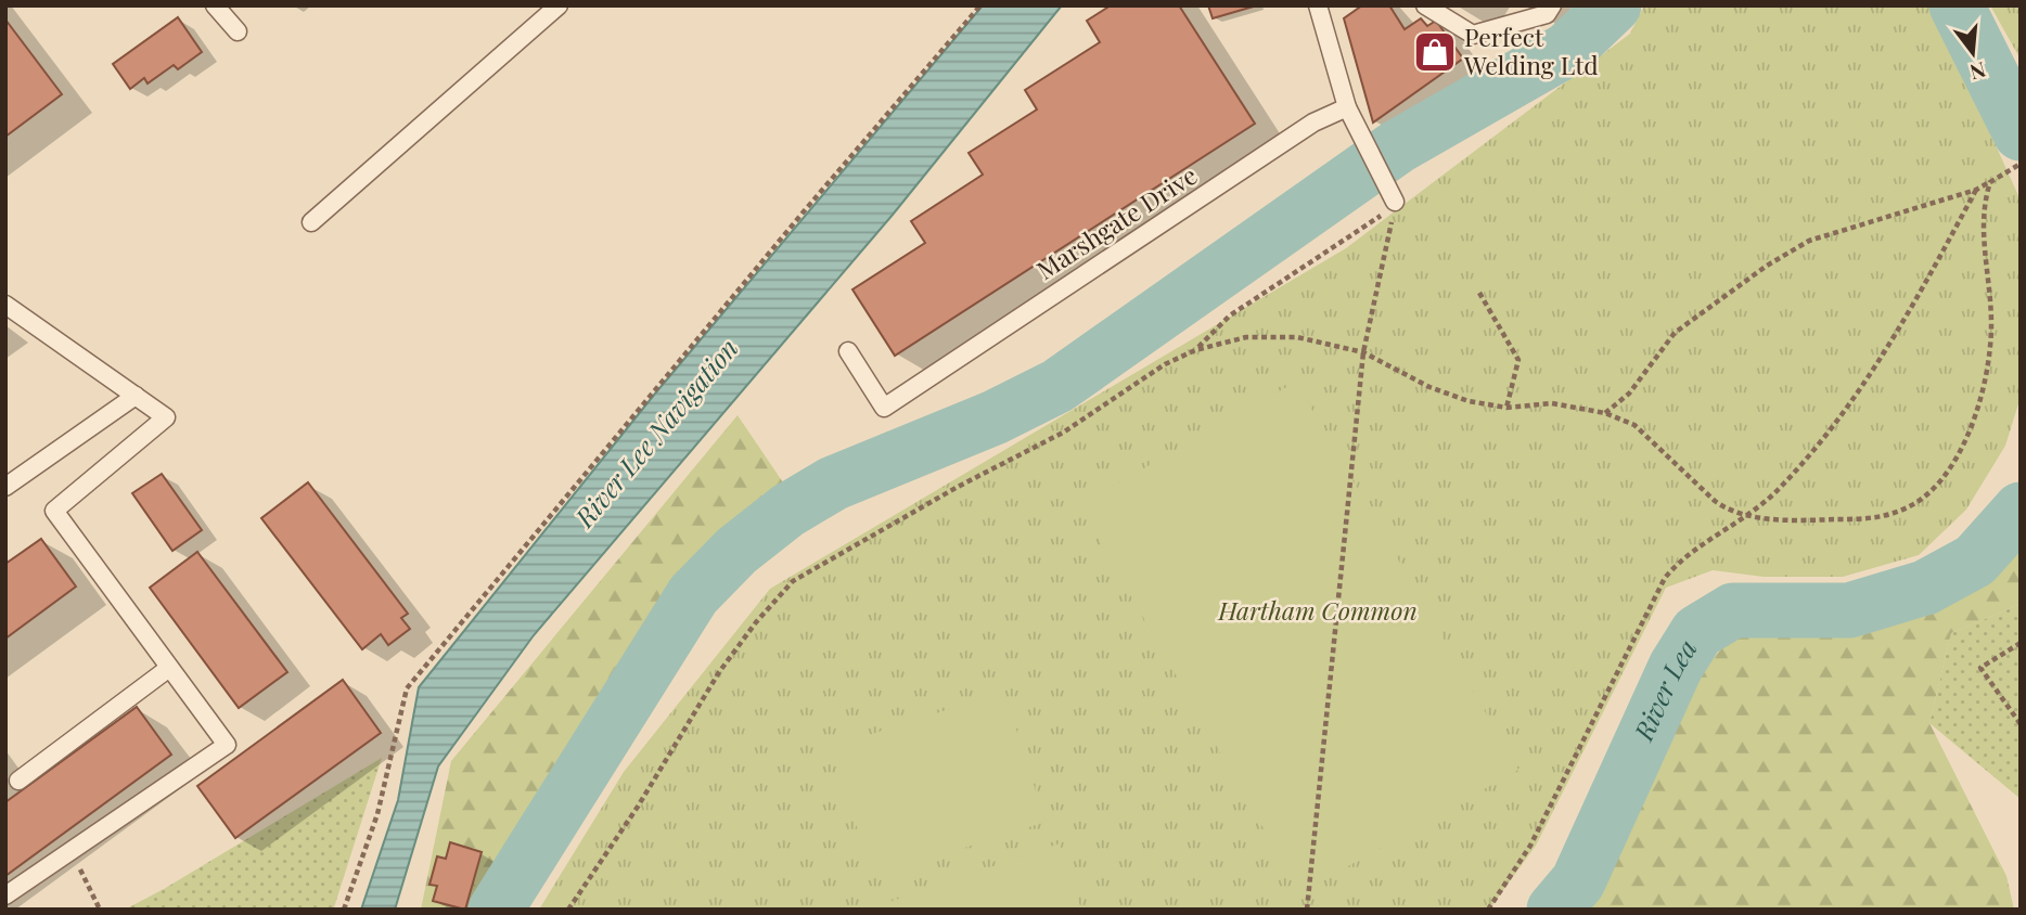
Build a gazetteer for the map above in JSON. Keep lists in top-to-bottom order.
{
  "streets": {
    "lane": ["Marshgate Drive"]
  },
  "water": ["River Lee Navigation", "River Lea"],
  "parks": ["Hartham Common"],
  "places": {
    "shop": ["Perfect Welding Ltd"]
  },
  "north": "bottom"
}
